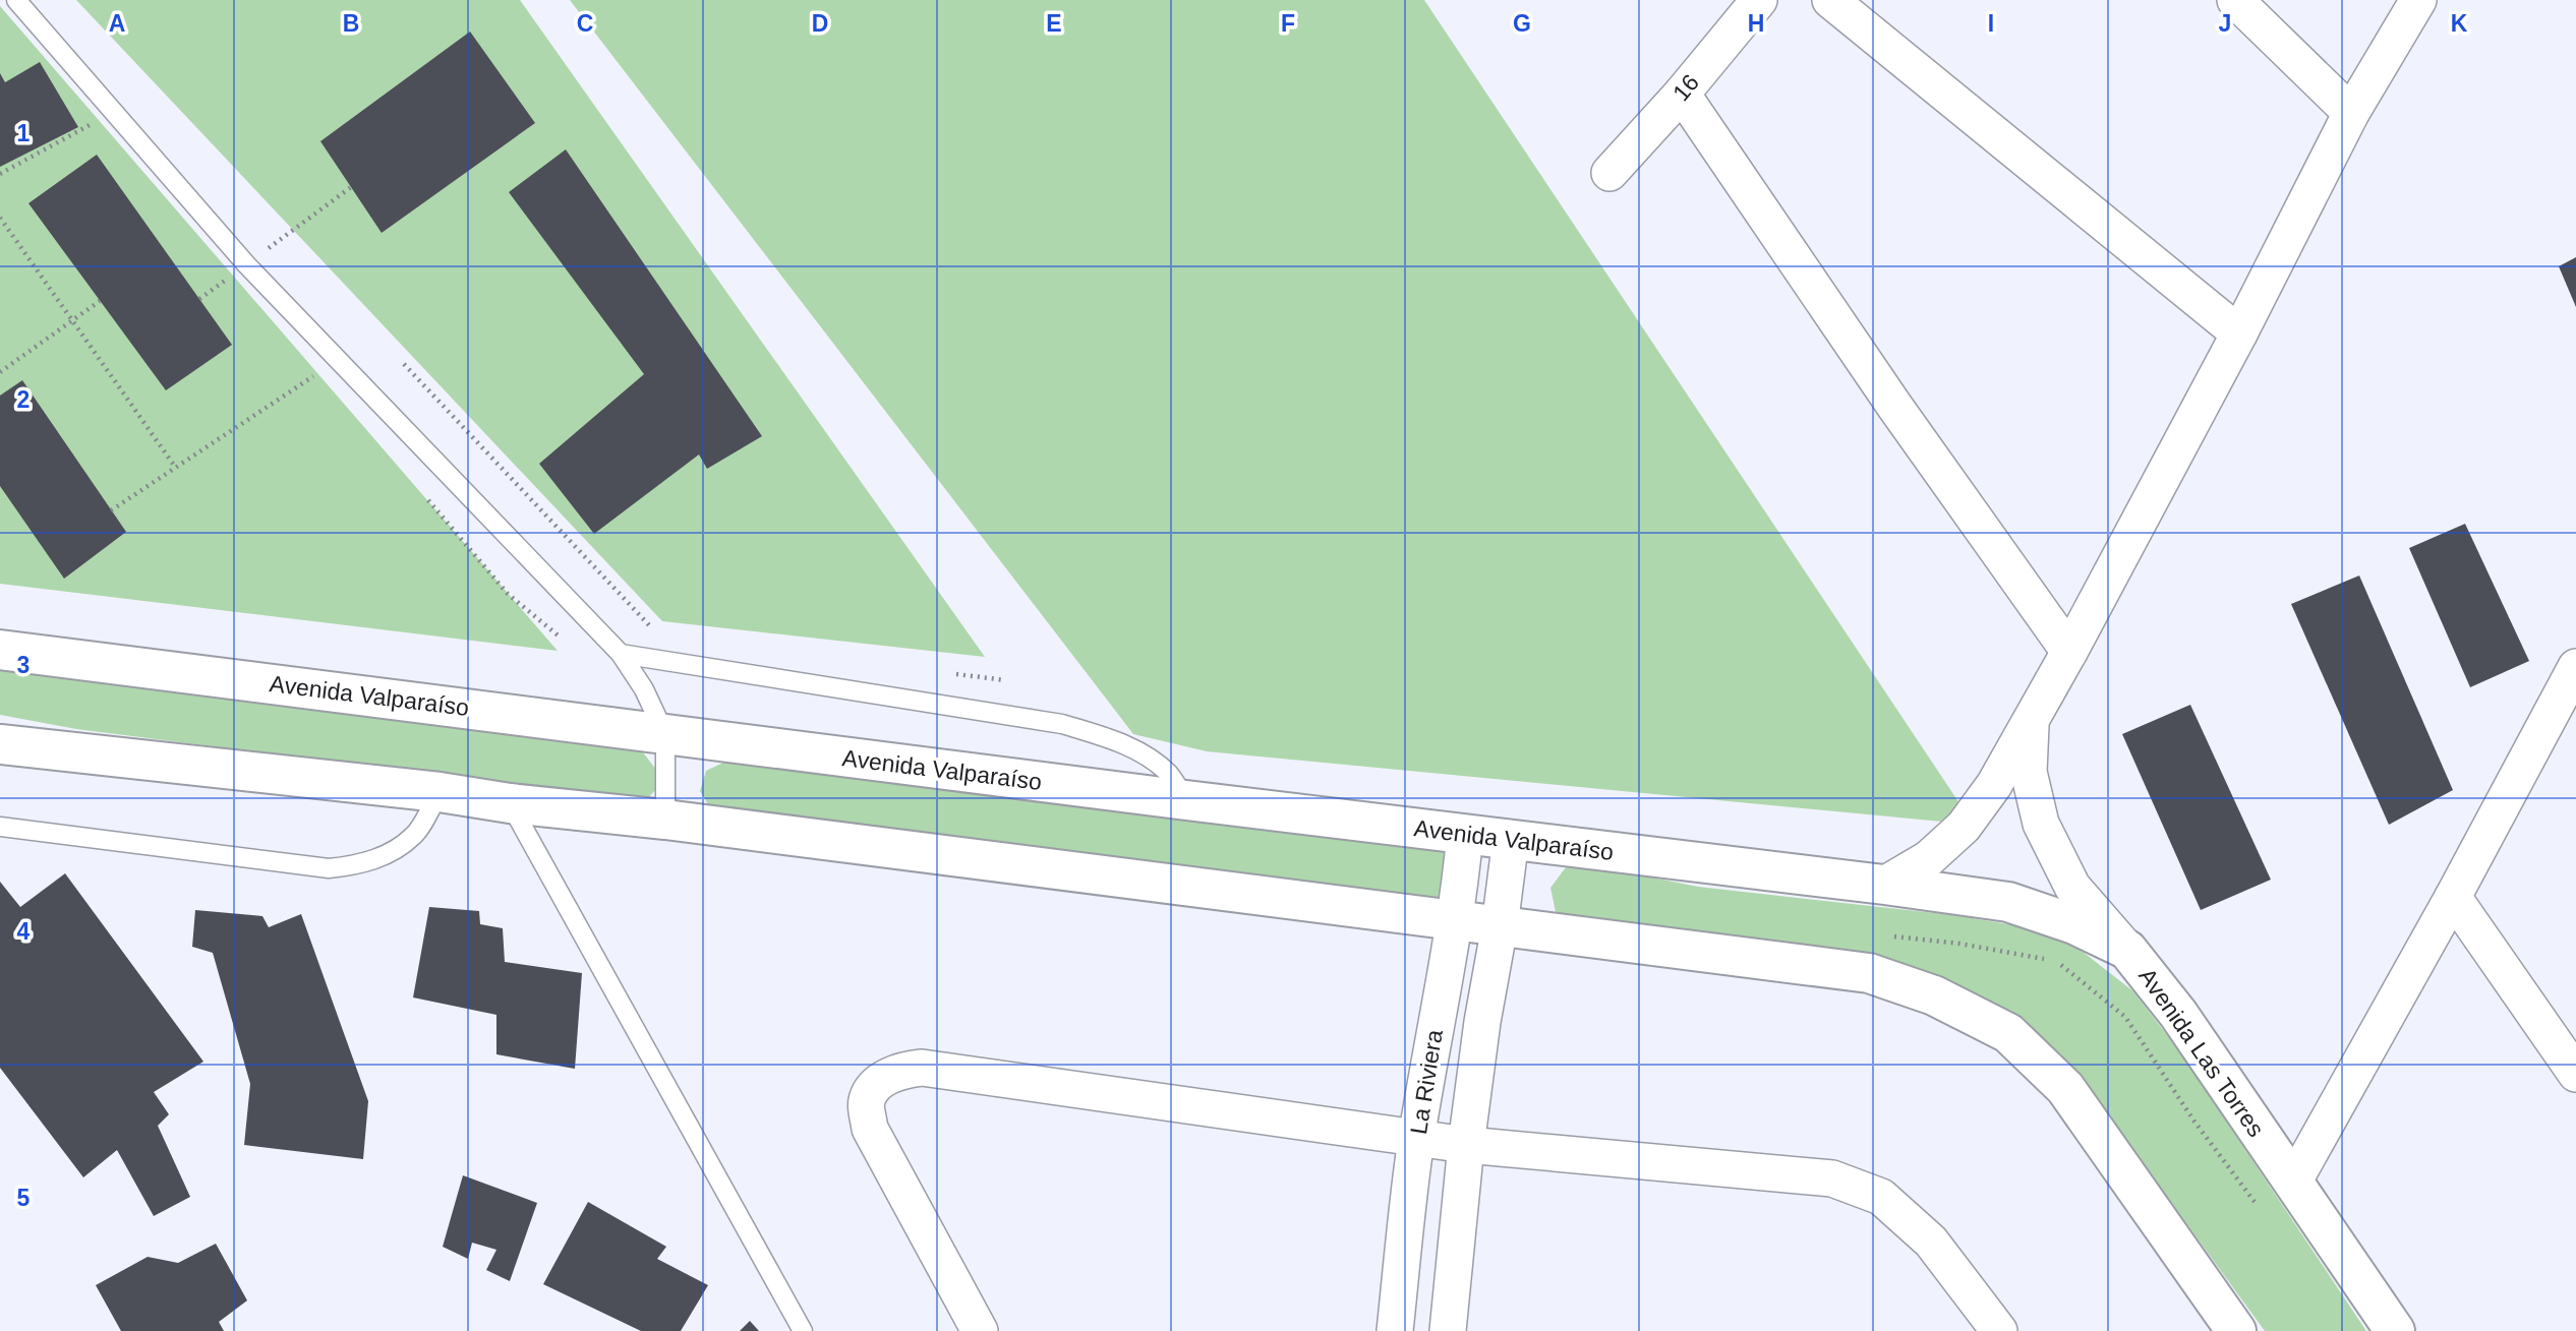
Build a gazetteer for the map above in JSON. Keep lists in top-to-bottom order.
{
  "streets": {
    "main road": ["Avenida Valparaíso", "Avenida Las Torres"],
    "street": ["16", "La Riviera"]
  },
  "crossings": [
    ["Avenida Valparaíso", "Avenida Las Torres"],
    ["Avenida Valparaíso", "La Riviera"]
  ],
  "grid": {
    "columns": [
      "A",
      "B",
      "C",
      "D",
      "E",
      "F",
      "G",
      "H",
      "I",
      "J",
      "K"
    ],
    "rows": [
      "1",
      "2",
      "3",
      "4",
      "5"
    ]
  }
}
